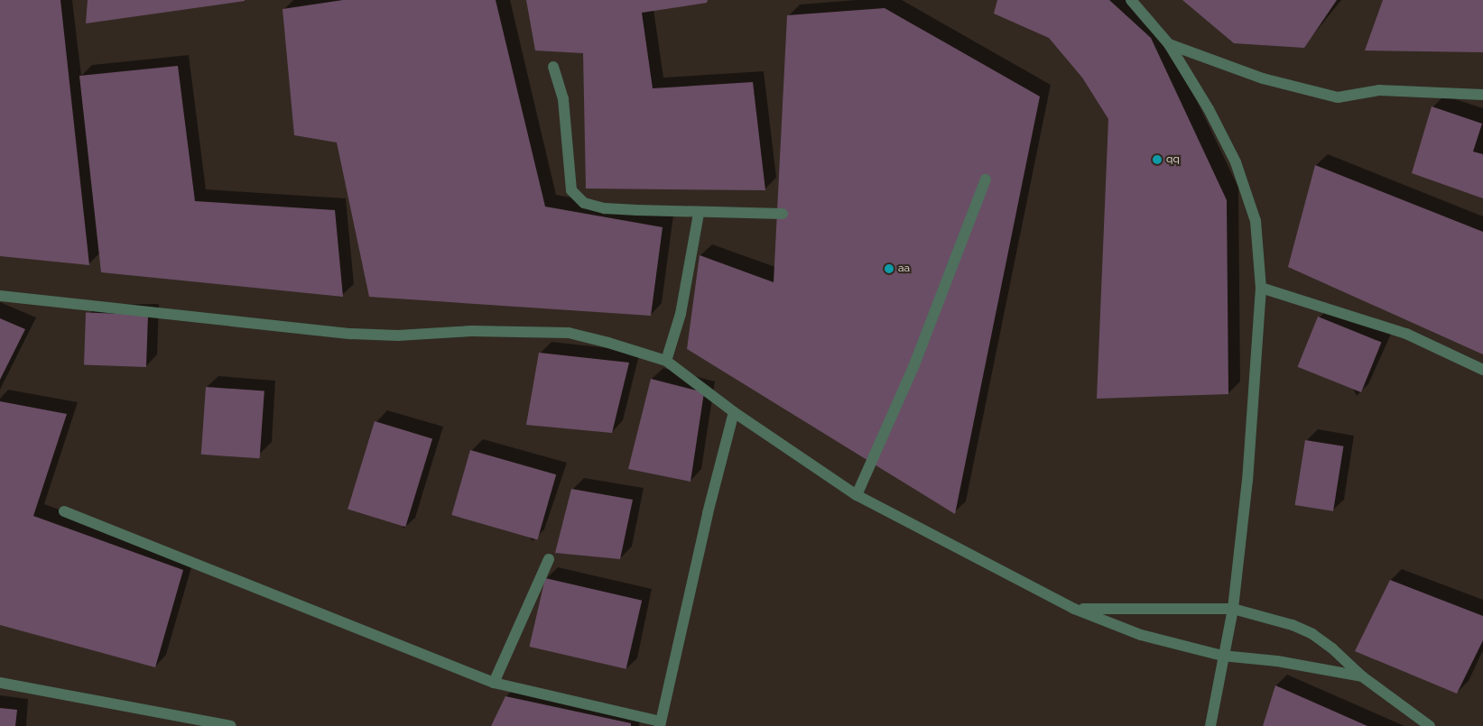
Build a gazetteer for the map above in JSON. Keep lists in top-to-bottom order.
{
  "places": ["qq", "aa"]
}
